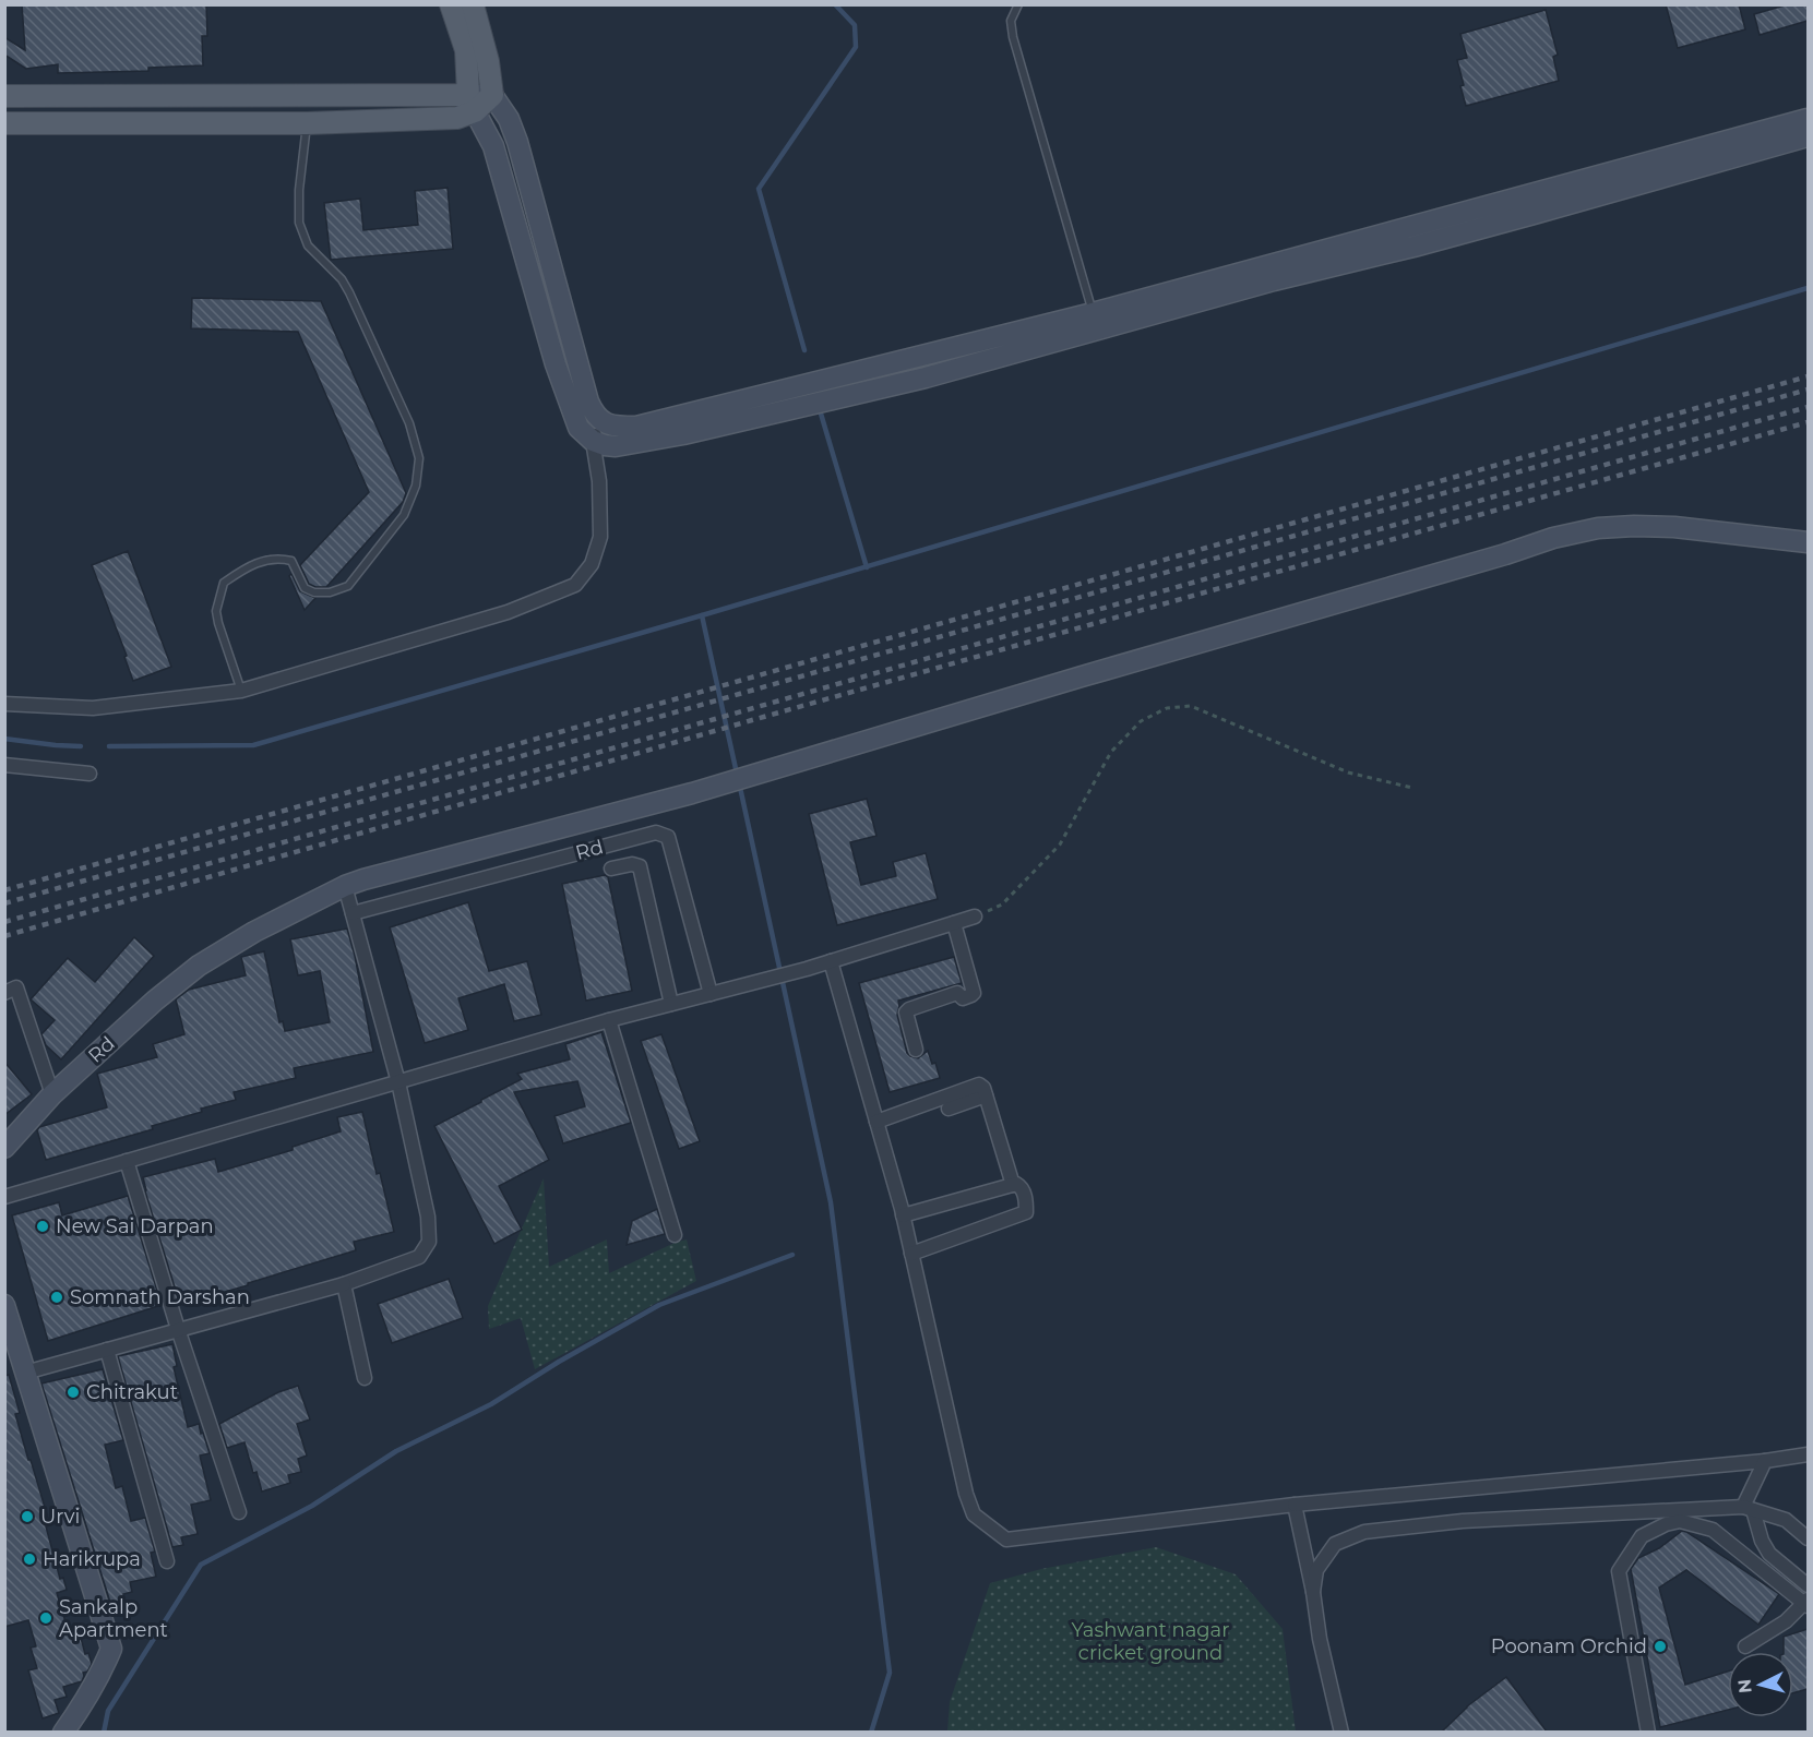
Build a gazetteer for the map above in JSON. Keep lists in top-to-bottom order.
{
  "streets": {
    "street": ["Rd"]
  },
  "parks": ["Yashwant nagar cricket ground"],
  "places": [
    "New Sai Darpan",
    "Somnath Darshan",
    "Chitrakut",
    "Urvi",
    "Harikrupa",
    "Sankalp Apartment",
    "Poonam Orchid"
  ],
  "north": "left"
}
